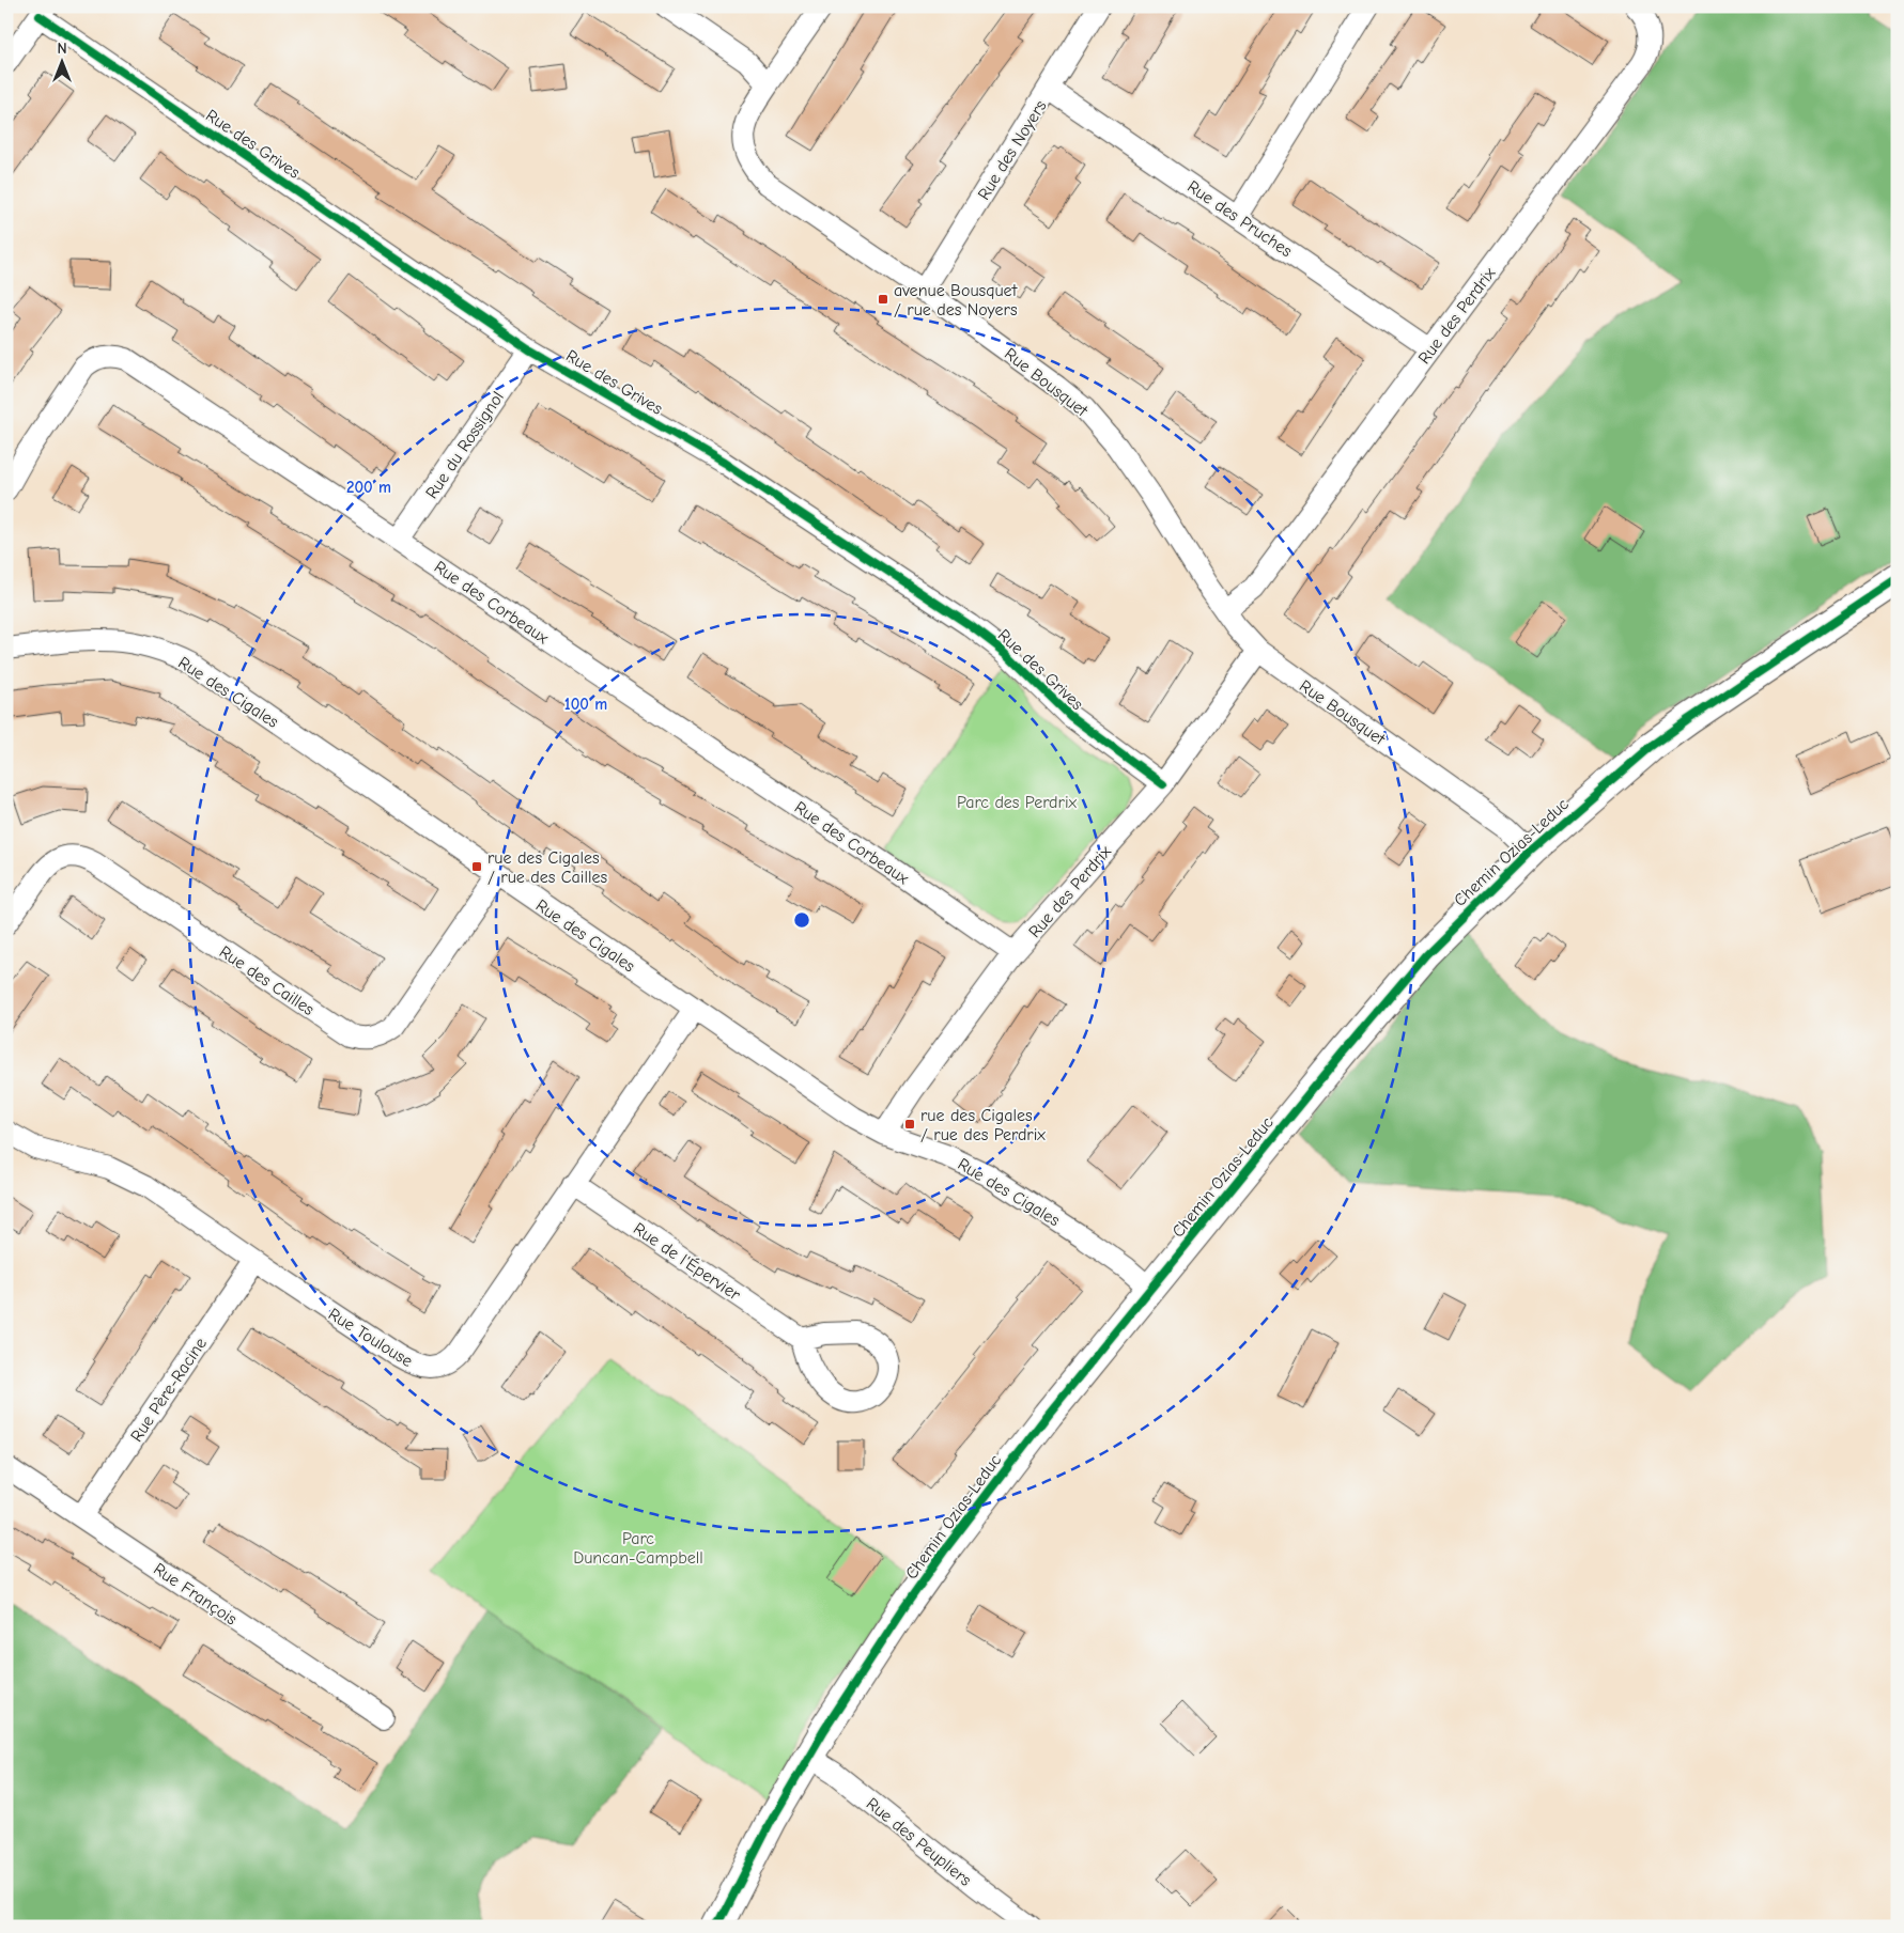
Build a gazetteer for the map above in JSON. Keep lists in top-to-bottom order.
{
  "streets": {
    "street": [
      "Rue des Grives",
      "Rue des Noyers",
      "Rue des Pruches",
      "Rue des Perdrix",
      "Rue Bousquet",
      "Rue du Rossignol",
      "Rue des Corbeaux",
      "Rue des Cigales",
      "Chemin Ozias-Leduc",
      "Rue des Cailles",
      "Rue de l'Épervier",
      "Rue Toulouse",
      "Rue Père-Racine",
      "Rue François",
      "Rue des Peupliers"
    ]
  },
  "crossings": [
    ["Rue des Grives", "Rue des Perdrix"],
    ["Rue des Grives", "Rue du Rossignol"],
    ["Rue des Noyers", "Rue des Pruches"],
    ["Rue des Noyers", "Rue Bousquet"],
    ["Rue des Pruches", "Rue des Perdrix"],
    ["Rue des Perdrix", "Rue Bousquet"],
    ["Rue des Perdrix", "Rue des Corbeaux"],
    ["Rue des Perdrix", "Rue des Cigales"],
    ["Rue Bousquet", "Chemin Ozias-Leduc"],
    ["Rue du Rossignol", "Rue des Corbeaux"],
    ["Rue des Cigales", "Chemin Ozias-Leduc"],
    ["Rue des Cigales", "Rue des Cailles"],
    ["Rue des Cigales", "Rue Toulouse"],
    ["Chemin Ozias-Leduc", "Rue des Peupliers"],
    ["Rue de l'Épervier", "Rue Toulouse"],
    ["Rue Toulouse", "Rue Père-Racine"],
    ["Rue Père-Racine", "Rue François"]
  ],
  "parks": ["Parc des Perdrix", "Parc Duncan-Campbell"],
  "places": {
    "transit": ["avenue Bousquet / rue des Noyers", "rue des Cigales / rue des Cailles", "rue des Cigales / rue des Perdrix"]
  },
  "north": "top",
  "rings": ["200 m", "100 m"]
}
